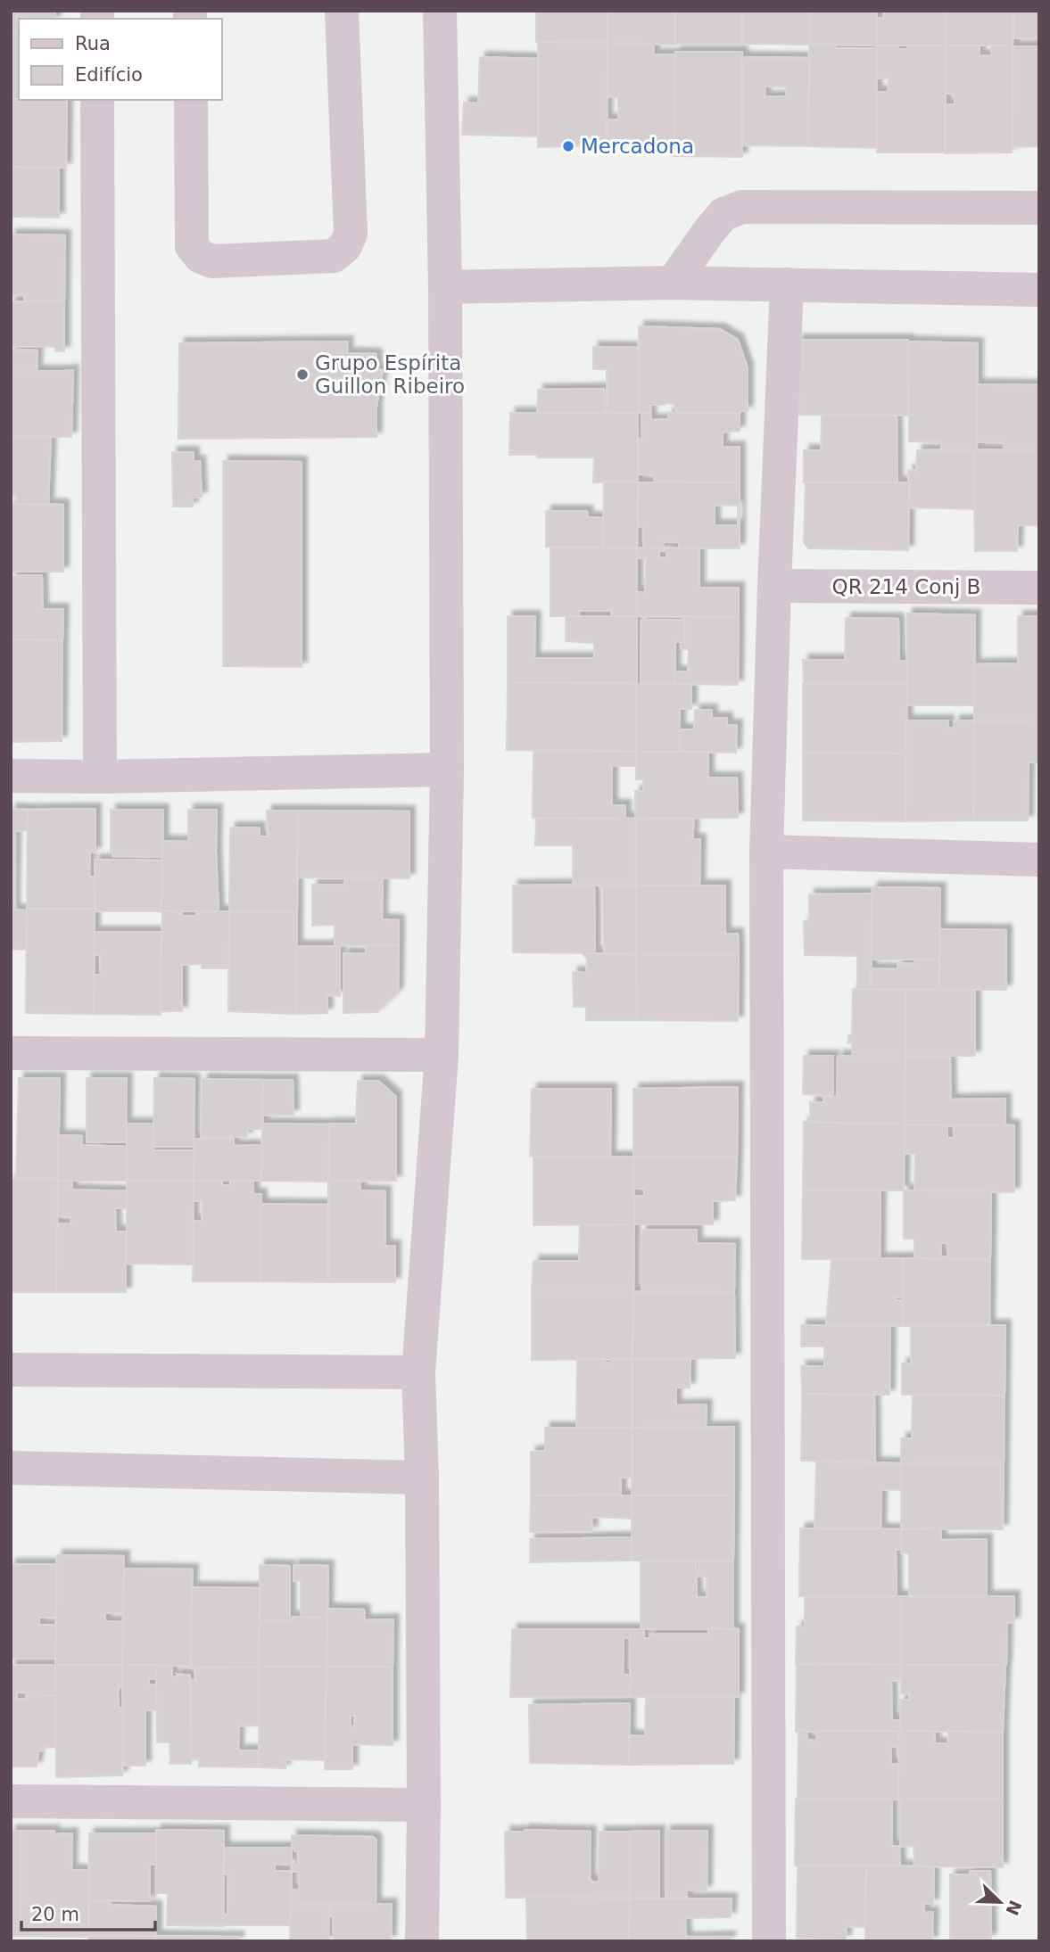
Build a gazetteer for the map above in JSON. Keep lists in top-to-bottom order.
{
  "streets": {
    "street": ["QR 214 Conj B"]
  },
  "places": ["Mercadona", "Grupo Espírita Guillon Ribeiro"],
  "legend": ["Rua", "Edifício"],
  "scale_bar": "20 m",
  "north": "bottom right"
}
